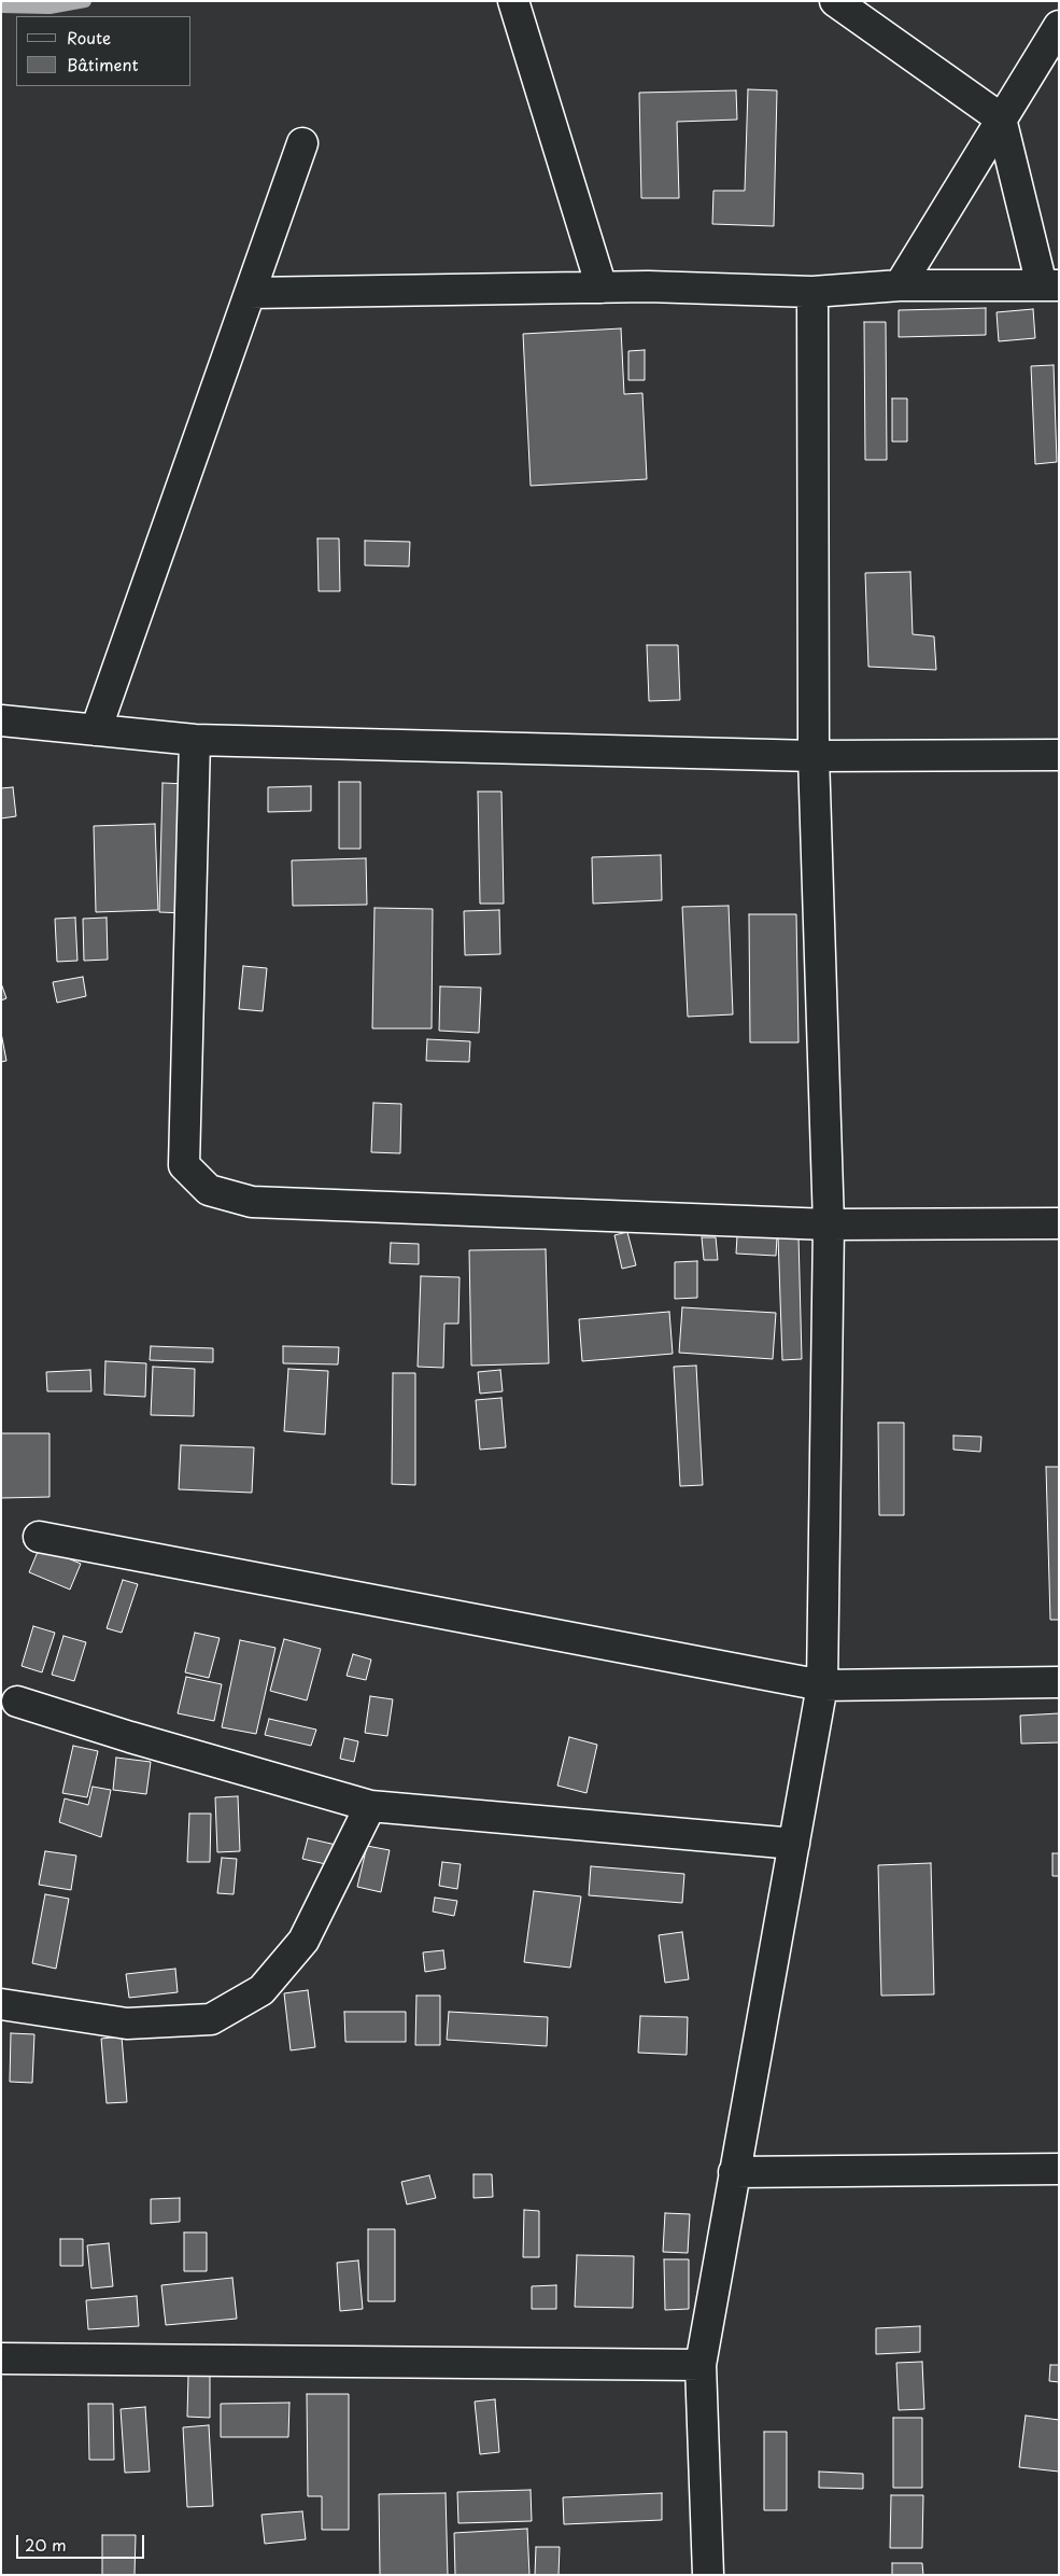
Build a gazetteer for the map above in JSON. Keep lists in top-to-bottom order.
{
  "legend": ["Route", "Bâtiment"],
  "scale_bar": "20 m"
}
